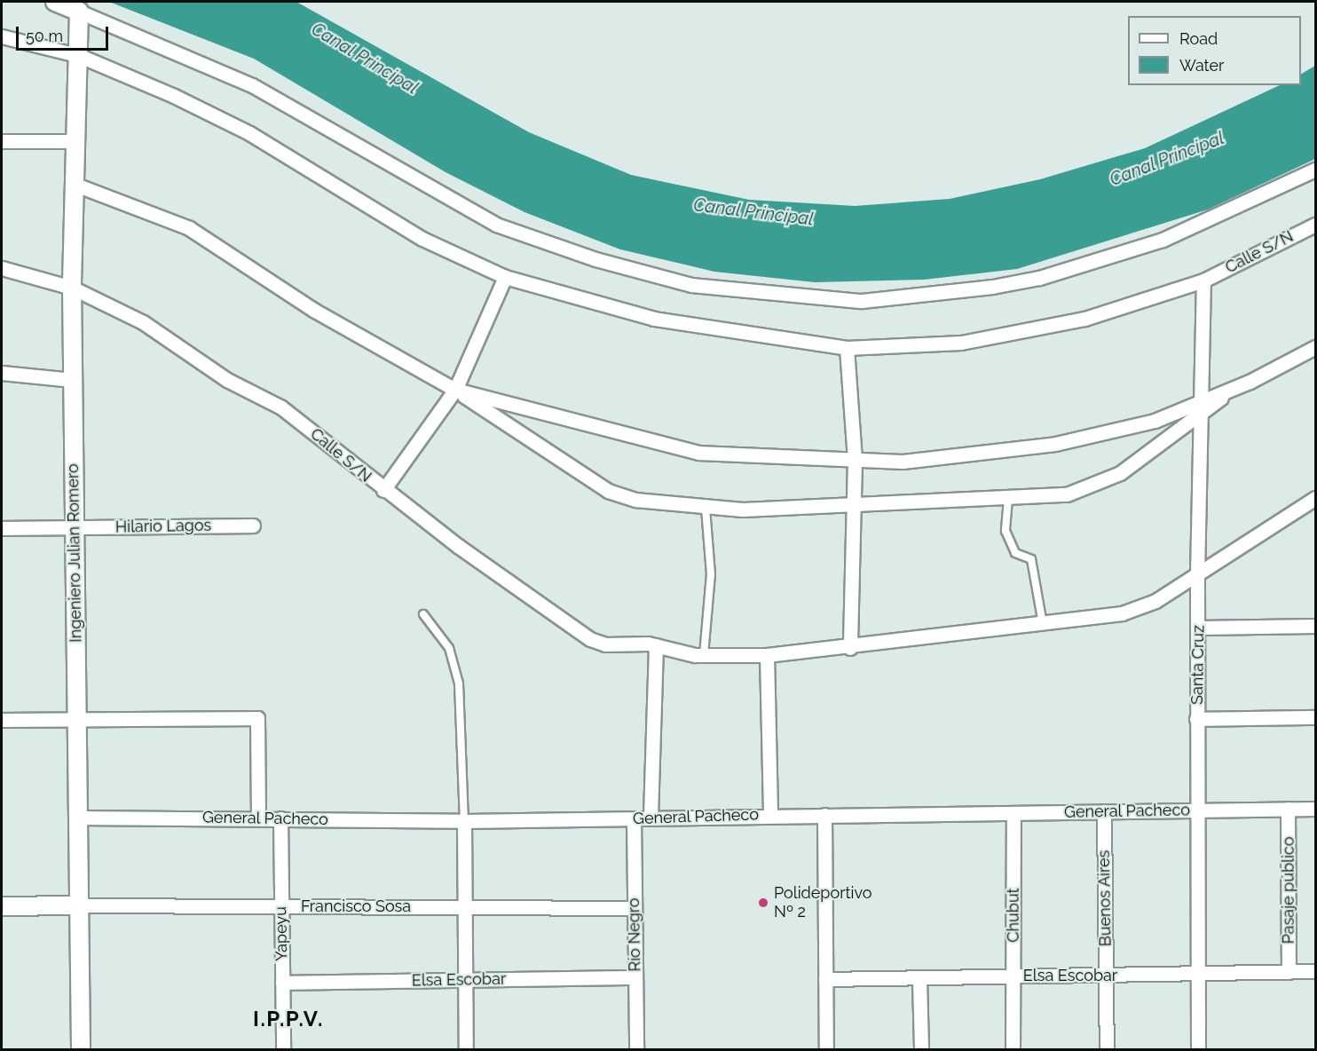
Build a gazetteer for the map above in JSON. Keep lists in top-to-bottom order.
{
  "streets": {
    "street": [
      "Calle S/N",
      "Hilario Lagos",
      "Ingeniero Julian Romero",
      "Santa Cruz",
      "General Pacheco",
      "Pasaje público",
      "Buenos Aires",
      "Francisco Sosa",
      "Chubut",
      "Yapeyu",
      "Río Negro",
      "Elsa Escobar"
    ]
  },
  "crossings": [
    ["Calle S/N", "Ingeniero Julian Romero"],
    ["Calle S/N", "Santa Cruz"],
    ["Hilario Lagos", "Ingeniero Julian Romero"],
    ["Ingeniero Julian Romero", "General Pacheco"],
    ["Ingeniero Julian Romero", "Francisco Sosa"],
    ["Santa Cruz", "General Pacheco"],
    ["Santa Cruz", "Elsa Escobar"],
    ["General Pacheco", "Pasaje público"],
    ["General Pacheco", "Buenos Aires"],
    ["General Pacheco", "Chubut"],
    ["General Pacheco", "Yapeyu"],
    ["General Pacheco", "Río Negro"],
    ["Pasaje público", "Elsa Escobar"],
    ["Buenos Aires", "Elsa Escobar"],
    ["Francisco Sosa", "Yapeyu"],
    ["Francisco Sosa", "Río Negro"],
    ["Chubut", "Elsa Escobar"],
    ["Yapeyu", "Elsa Escobar"],
    ["Río Negro", "Elsa Escobar"]
  ],
  "districts": ["I.P.P.V."],
  "water": ["Canal Principal"],
  "places": ["Polideportivo Nº 2"],
  "legend": ["Road", "Water"],
  "scale_bar": "50 m"
}
